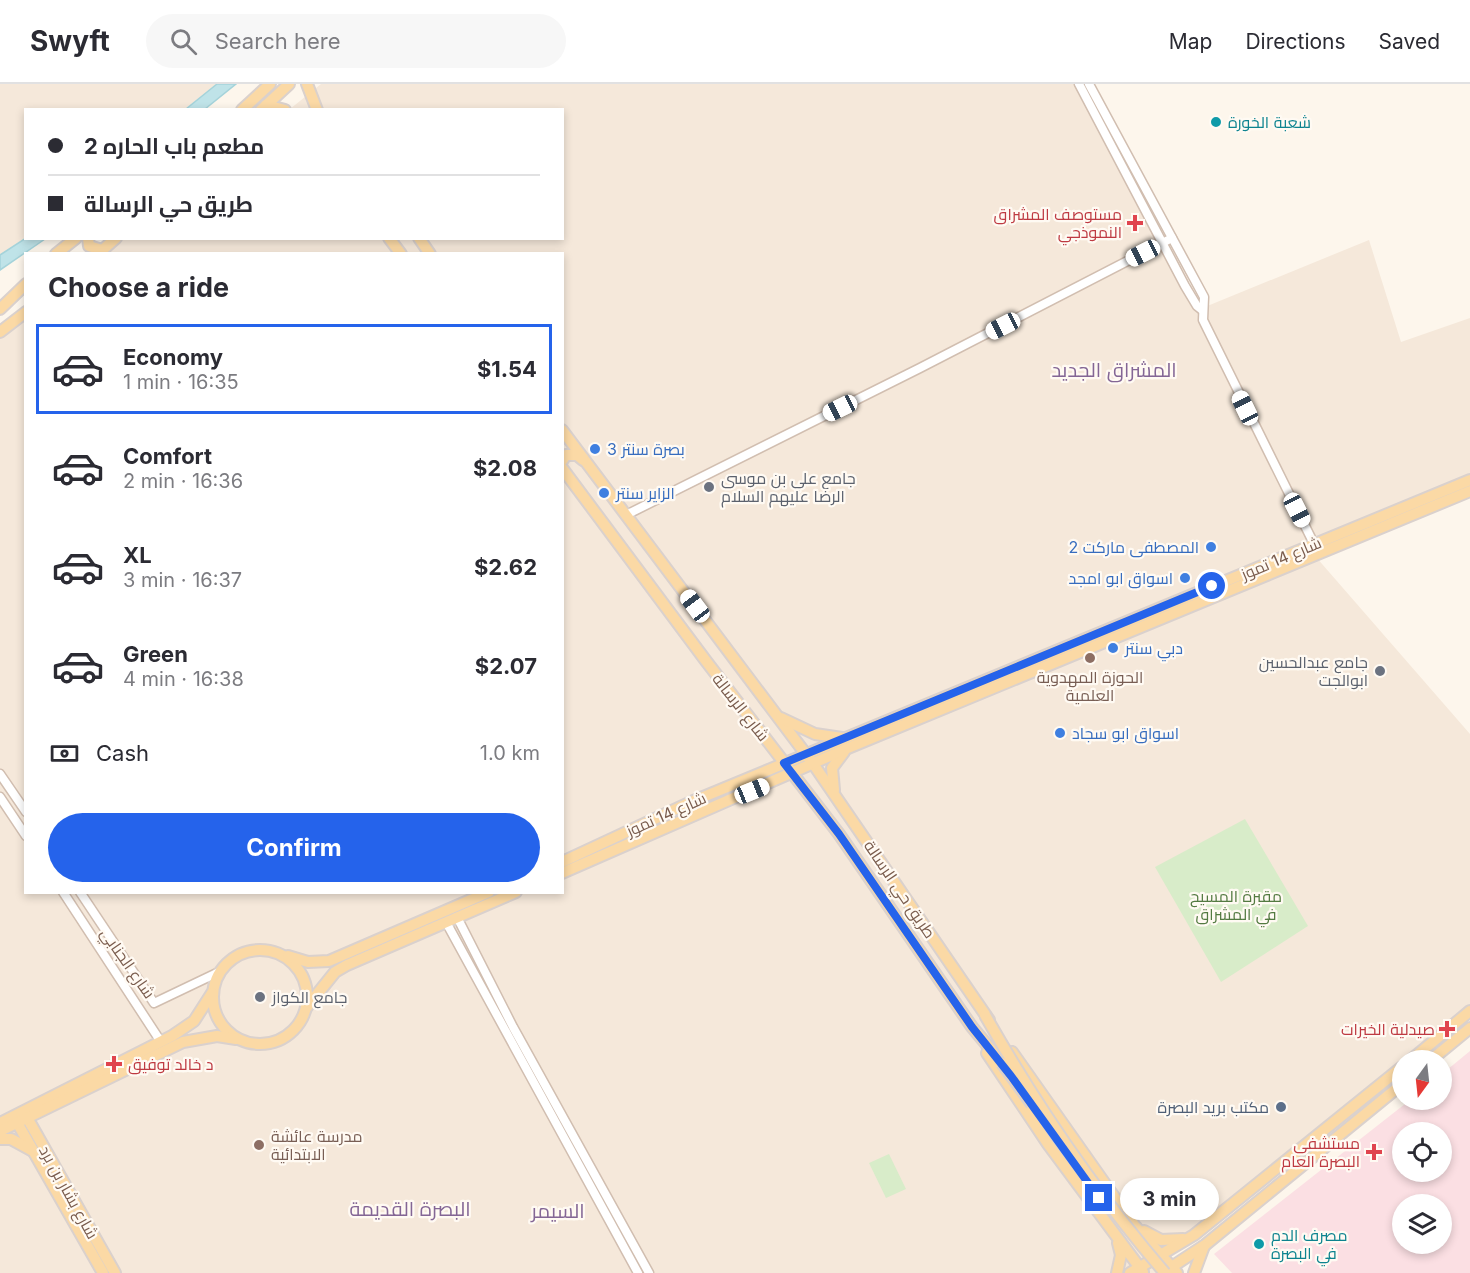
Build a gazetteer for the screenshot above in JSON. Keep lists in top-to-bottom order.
{
  "streets": {
    "main road": [
      "شارع 14 تموز",
      "شارع الرسالة",
      "طريق حي الرسالة",
      "شارع بشار بن برد"
    ],
    "street": ["شارع الجنابي"]
  },
  "crossings": [
    ["شارع 14 تموز", "شارع الرسالة"],
    ["شارع 14 تموز", "طريق حي الرسالة"],
    ["شارع الرسالة", "طريق حي الرسالة"]
  ],
  "districts": ["المشراق الجديد", "البصرة القديمة", "السيمر"],
  "parks": ["مقبرة المسيح في المشراق"],
  "places": {
    "other": [
      "شعبة الخورة",
      "بصرة سنتر 3",
      "جامع علي بن موسى الرضا عليهم السلام",
      "الزاير سنتر",
      "المصطفى ماركت 2",
      "اسواق ابو امجد",
      "دبي سنتر",
      "الحوزة المهدوية العلمية",
      "جامع عبدالحسين ابوالجت",
      "اسواق ابو سجاد",
      "جامع الكواز",
      "مكتب بريد البصرة",
      "مدرسة عائشة الابتدائية",
      "مصرف الدم في البصرة"
    ],
    "health": [
      "مستوصف المشراق النموذجي",
      "صيدلية الخيرات",
      "د خالد توفيق",
      "مستشفى البصرة العام"
    ]
  },
  "north": "bottom",
  "page": {
    "header": "Swyft",
    "search": "Search here",
    "nav": ["Map", "Directions", "Saved"],
    "banner": ["مطعم باب الحاره 2", "طريق حي الرسالة"],
    "heading": "Choose a ride",
    "list": [
      {
        "name": "Economy",
        "note": "1 min · 16:35",
        "value": "$1.54"
      },
      {
        "name": "Comfort",
        "note": "2 min · 16:36",
        "value": "$2.08"
      },
      {
        "name": "XL",
        "note": "3 min · 16:37",
        "value": "$2.62"
      },
      {
        "name": "Green",
        "note": "4 min · 16:38",
        "value": "$2.07"
      }
    ],
    "pay": ["Cash", "1.0 km"],
    "buttons": "Confirm",
    "bubble": "3 min"
  }
}
